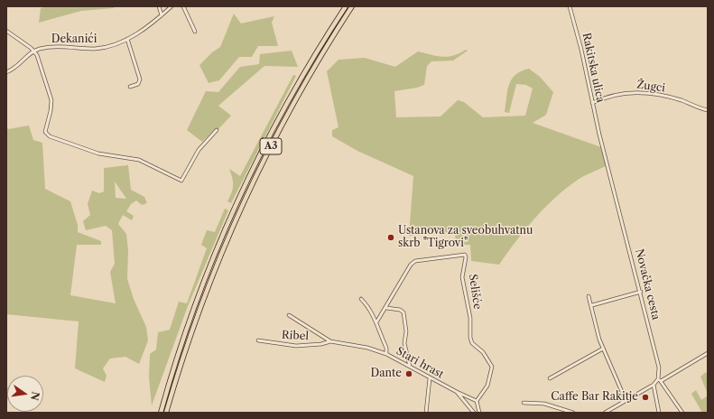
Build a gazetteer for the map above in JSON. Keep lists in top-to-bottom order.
{
  "streets": {
    "highway": ["A3"],
    "street": [
      "Dekanići",
      "Rakitska ulica",
      "Žugci",
      "Novačka cesta",
      "Selišće",
      "Ribel",
      "Stari hrast"
    ]
  },
  "crossings": [
    ["Rakitska ulica", "Žugci"],
    ["Rakitska ulica", "Novačka cesta"],
    ["Ribel", "Stari hrast"]
  ],
  "places": ["Ustanova za sveobuhvatnu skrb \"Tigrovi\"", "Dante", "Caffe Bar Rakitje"],
  "north": "right"
}
